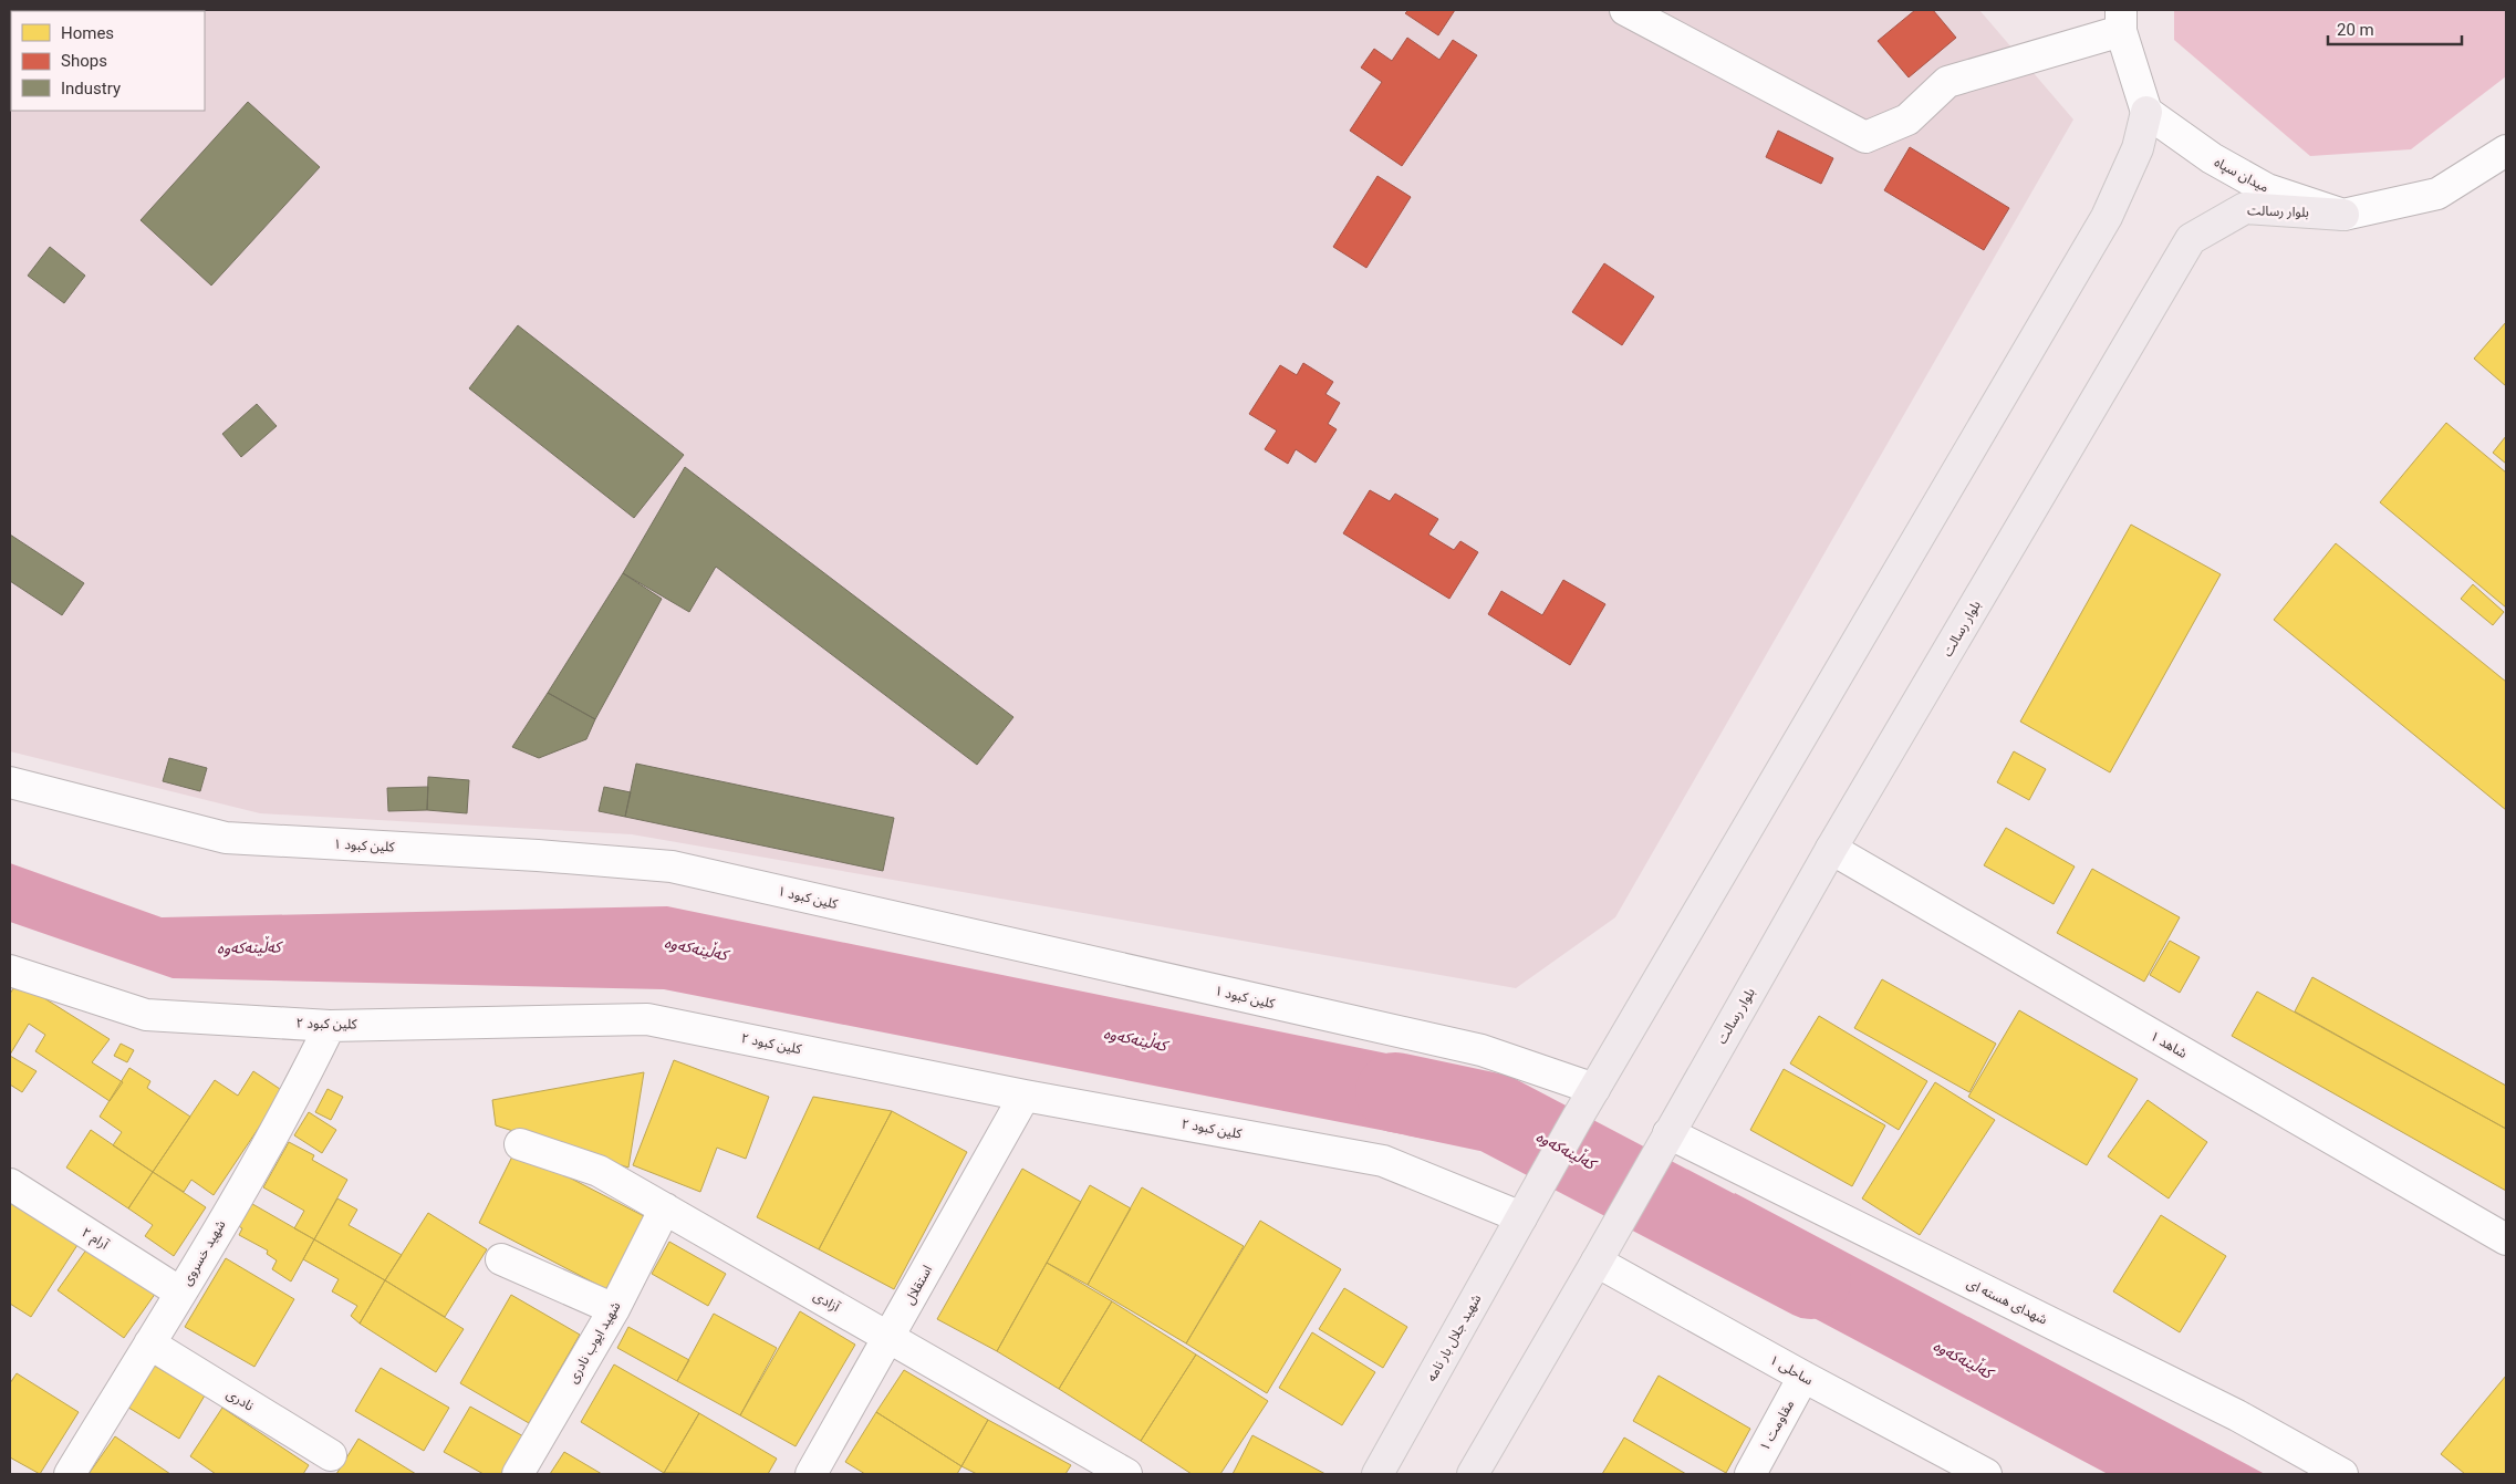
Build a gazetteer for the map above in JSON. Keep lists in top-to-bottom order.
{
  "streets": {
    "main road": ["بلوار رسالت", "شهید جلال بار نامه"],
    "street": [
      "میدان سپاه",
      "کلین کبود ۱",
      "کلین کبود ۲",
      "شاهد ۱",
      "آرام ۲",
      "شهید خسروی",
      "استقلال",
      "آزادی",
      "شهدای هسته ای",
      "شهید ایوب نادری",
      "ساحلی ۱",
      "نادری",
      "مقاومت ۱"
    ]
  },
  "crossings": [
    ["میدان سپاه", "بلوار رسالت"],
    ["بلوار رسالت", "شاهد ۱"],
    ["بلوار رسالت", "شهدای هسته ای"],
    ["بلوار رسالت", "ساحلی ۱"],
    ["کلین کبود ۱", "شهید جلال بار نامه"],
    ["کلین کبود ۲", "شهید خسروی"],
    ["کلین کبود ۲", "استقلال"],
    ["کلین کبود ۲", "شهید جلال بار نامه"],
    ["آرام ۲", "شهید خسروی"],
    ["شهید خسروی", "نادری"],
    ["استقلال", "آزادی"],
    ["آزادی", "شهید ایوب نادری"],
    ["ساحلی ۱", "مقاومت ۱"]
  ],
  "water": ["کەڵینەکەوە"],
  "legend": ["Homes", "Shops", "Industry"],
  "scale_bar": "20 m"
}
